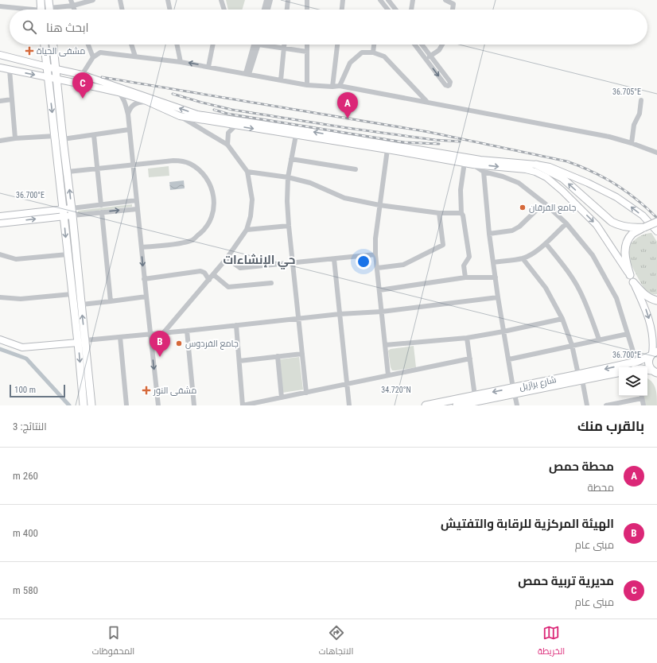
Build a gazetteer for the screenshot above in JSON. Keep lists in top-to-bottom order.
{
  "streets": {
    "highway": ["شارع برازيل"]
  },
  "districts": ["حي الإنشاءات"],
  "places": {
    "health": ["مشفى الحياة", "مشفى النور"],
    "other": ["جامع الفرقان", "جامع الفردوس"]
  },
  "scale_bar": "100 m",
  "page": {
    "search": "ابحث هنا",
    "pins": ["C", "A", "B"],
    "scale": "100 m",
    "heading": ["بالقرب منك", "النتائج: 3"],
    "list": [
      {
        "mark": "A",
        "name": "محطة حمص",
        "note": "محطة",
        "value": "260 m"
      },
      {
        "mark": "B",
        "name": "الهيئة المركزية للرقابة والتفتيش",
        "note": "مبنى عام",
        "value": "400 m"
      },
      {
        "mark": "C",
        "name": "مديرية تربية حمص",
        "note": "مبنى عام",
        "value": "580 m"
      }
    ],
    "nav": ["الخريطة", "الاتجاهات", "المحفوظات"]
  },
  "coordinates": ["36.705°E", "36.700°E", "34.720°N"]
}
